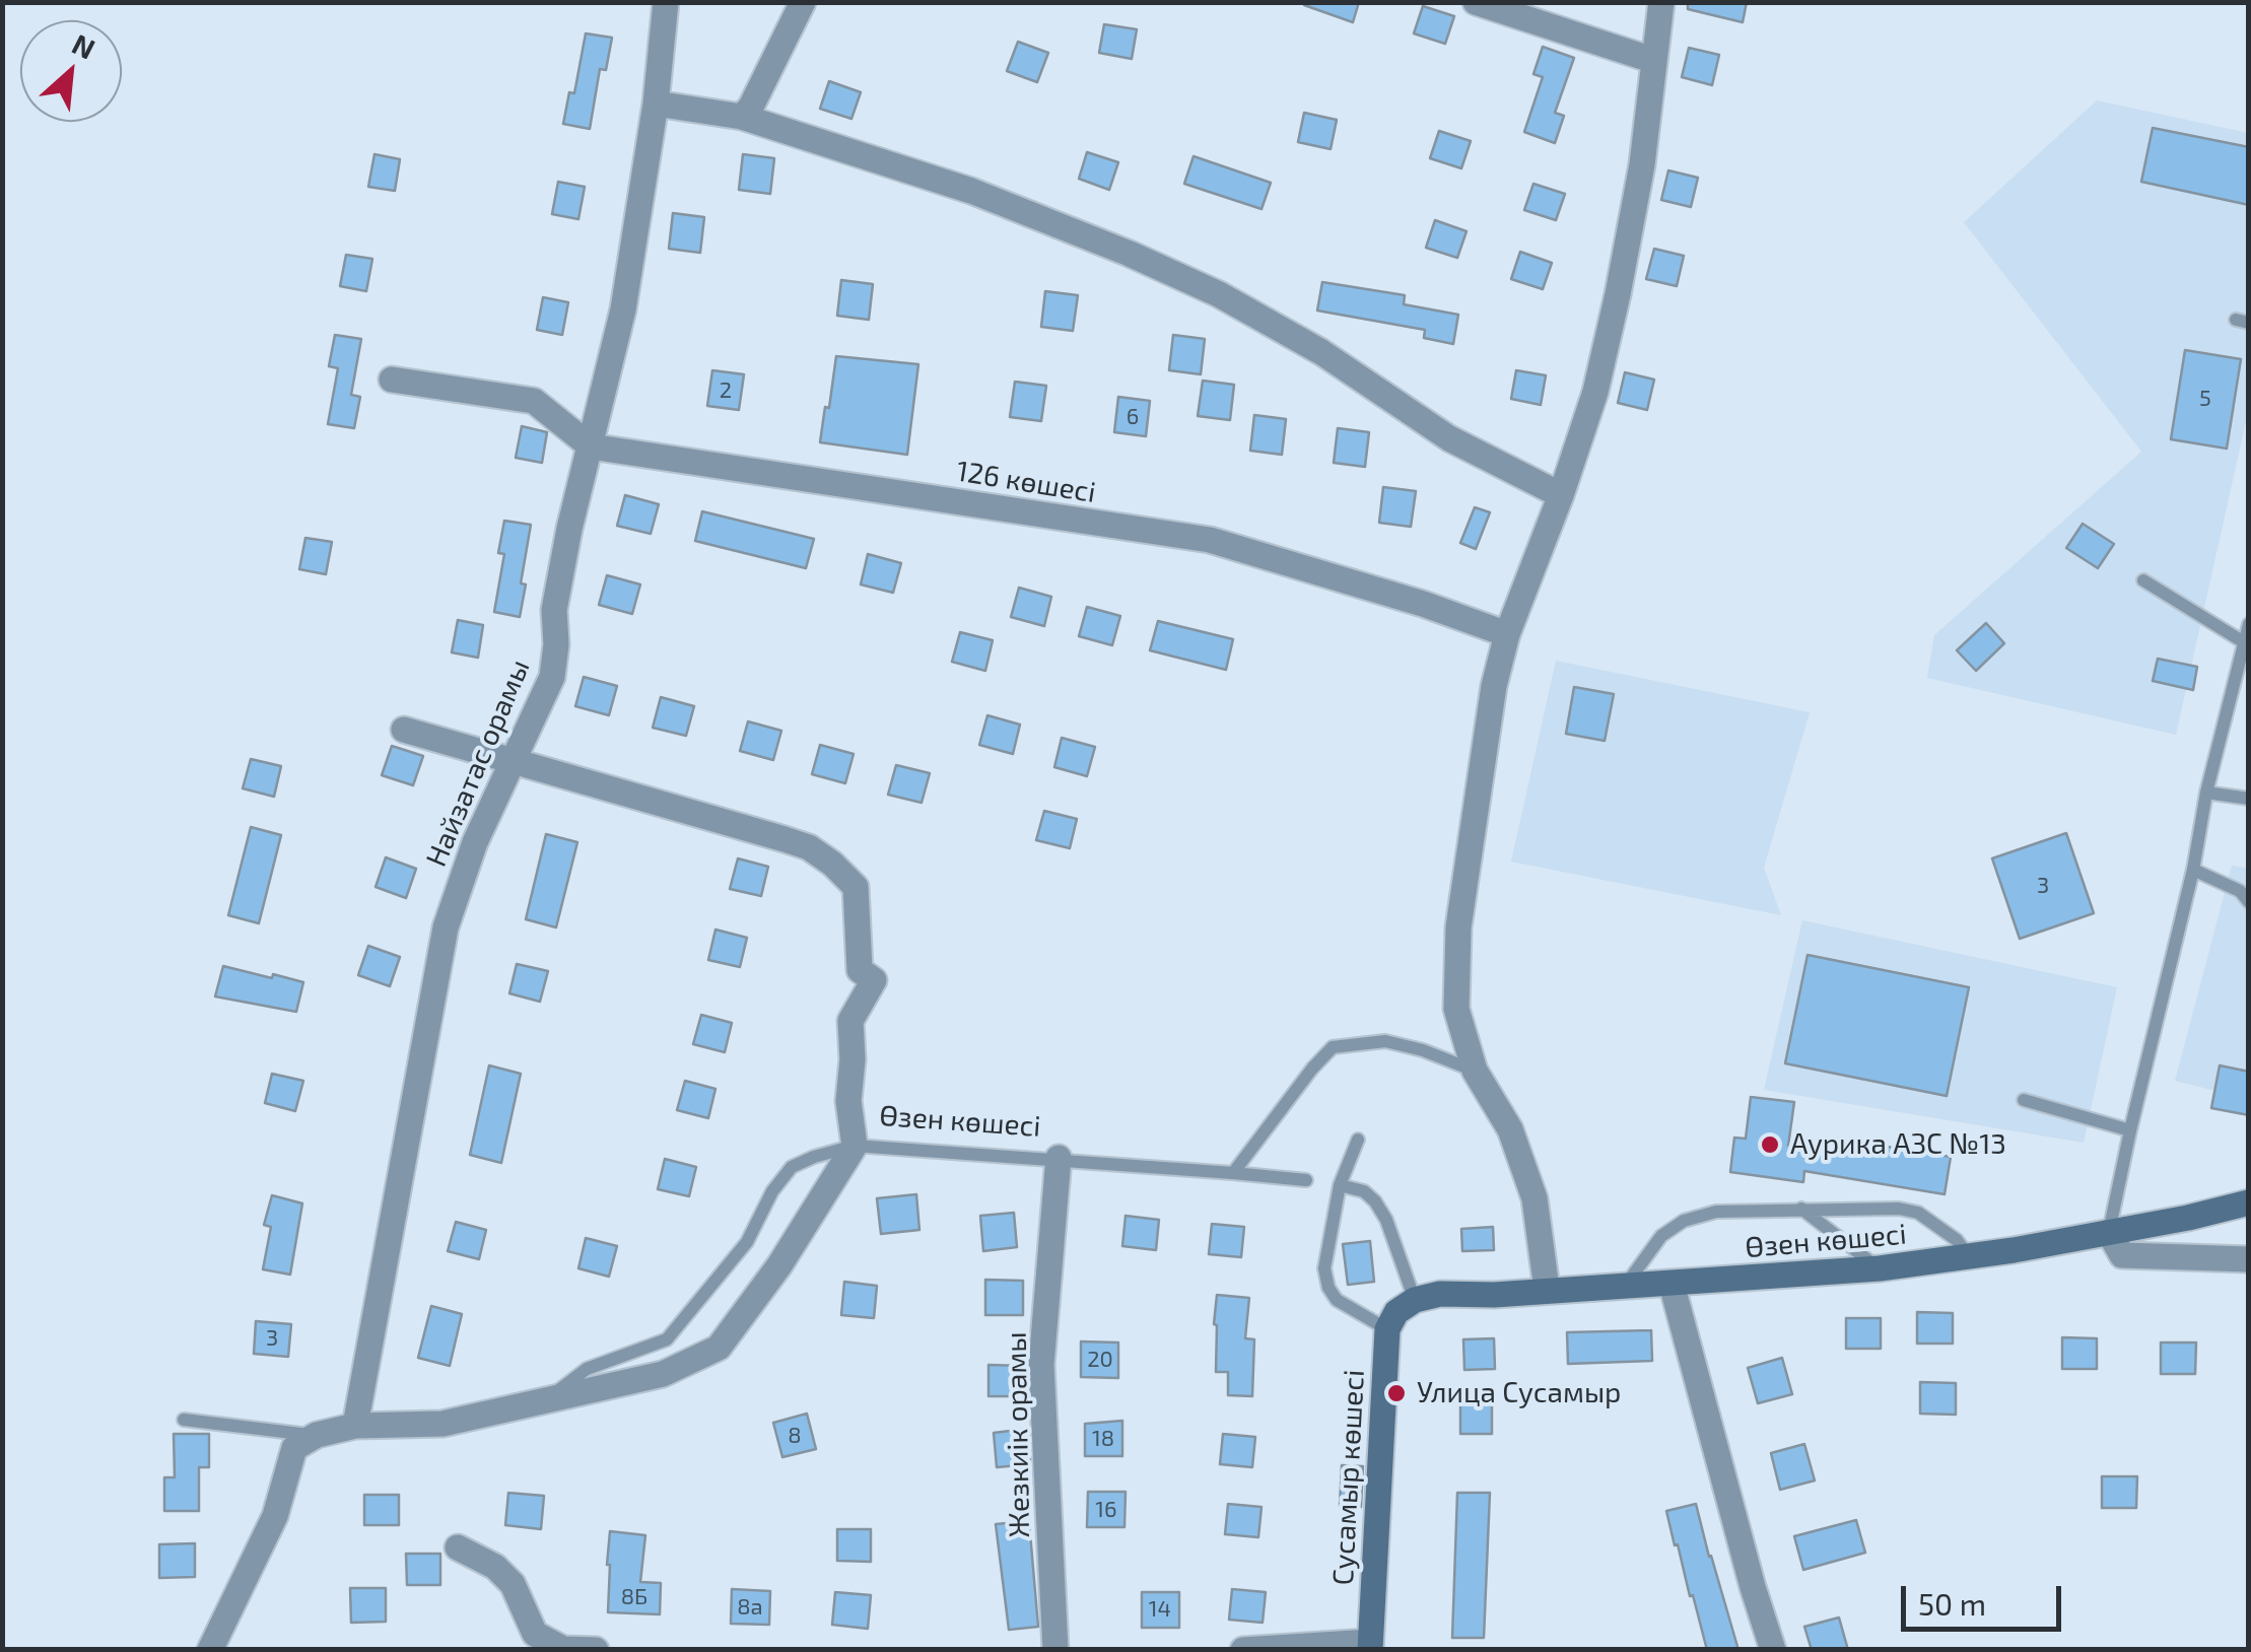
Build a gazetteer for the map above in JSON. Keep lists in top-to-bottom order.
{
  "streets": {
    "main road": ["Өзен көшесі", "Сусамыр көшесі"],
    "street": ["126 көшесі", "Найзатас орамы", "Жезкиік орамы"]
  },
  "crossings": [
    ["126 көшесі", "Найзатас орамы"],
    ["Өзен көшесі", "Жезкиік орамы"],
    ["Өзен көшесі", "Сусамыр көшесі"]
  ],
  "places": ["Аурика АЗС №13", "Улица Сусамыр"],
  "house_numbers": [
    "2",
    "5",
    "6",
    "3",
    "3",
    "20",
    "8",
    "18",
    "16",
    "8Б",
    "8а",
    "14"
  ],
  "scale_bar": "50 m",
  "north": "top right"
}
